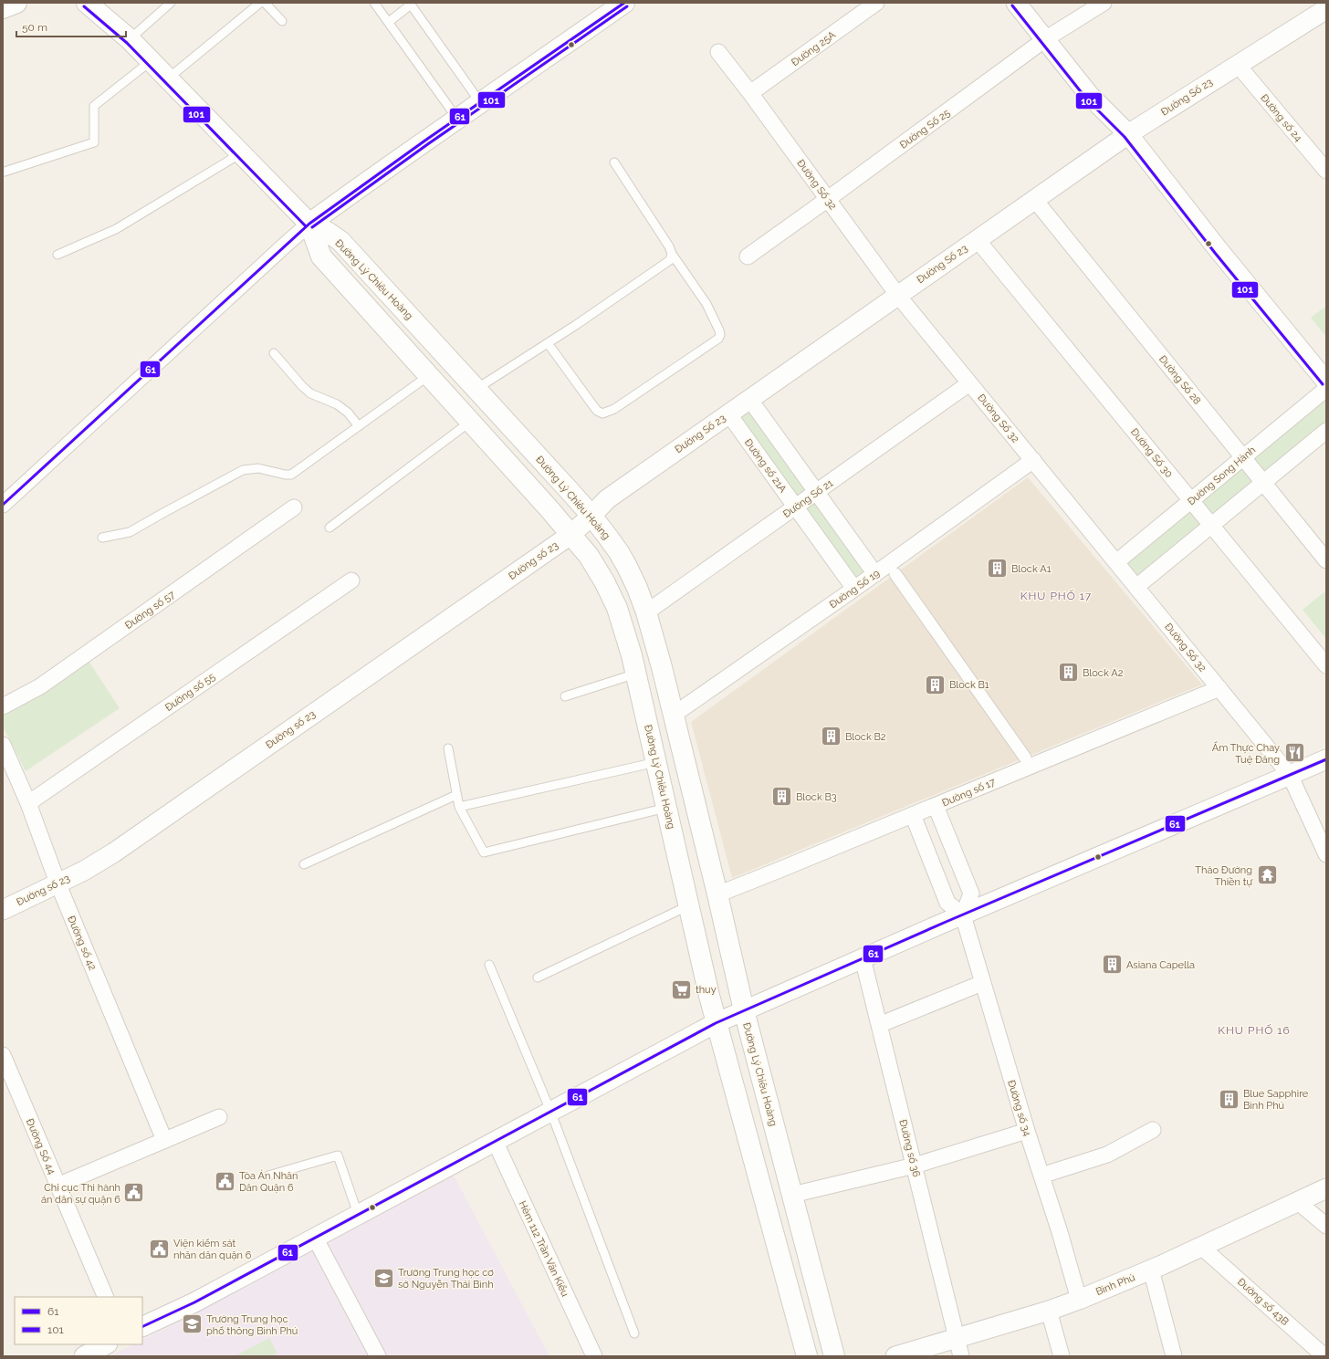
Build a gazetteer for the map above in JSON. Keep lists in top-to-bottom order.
{
  "streets": {
    "main road": ["Đường Lý Chiêu Hoàng"],
    "street": [
      "Đường 25A",
      "Đường Số 23",
      "Đường số 24",
      "Đường Số 25",
      "Đường Số 32",
      "Đường Số 28",
      "Đường Số 30",
      "Đường số 21A",
      "Đường Song Hành",
      "Đường Số 21",
      "Đường số 23",
      "Đường Số 19",
      "Đường số 57",
      "Đường số 55",
      "Đường số 17",
      "Đường số 42",
      "Đường số 34",
      "Đường Số 44",
      "Đường số 36",
      "Hẻm 112 Trần Văn Kiểu",
      "Bình Phú",
      "Đường số 43B"
    ]
  },
  "crossings": [
    ["Đường 25A", "Đường Số 32"],
    ["Đường Số 23", "Đường số 24"],
    ["Đường Số 23", "Đường Số 32"],
    ["Đường Số 23", "Đường Lý Chiêu Hoàng"],
    ["Đường Số 23", "Đường Số 28"],
    ["Đường Số 23", "Đường Số 30"],
    ["Đường Số 23", "Đường số 21A"],
    ["Đường Số 23", "Đường số 23"],
    ["Đường Số 25", "Đường Số 32"],
    ["Đường Số 32", "Đường Song Hành"],
    ["Đường Số 32", "Đường Số 21"],
    ["Đường Số 32", "Đường Số 19"],
    ["Đường Số 32", "Đường số 17"],
    ["Đường Lý Chiêu Hoàng", "Đường Số 21"],
    ["Đường Lý Chiêu Hoàng", "Đường số 23"],
    ["Đường Lý Chiêu Hoàng", "Đường Số 19"],
    ["Đường Lý Chiêu Hoàng", "Đường số 17"],
    ["Đường Số 28", "Đường Song Hành"],
    ["Đường Số 30", "Đường Song Hành"],
    ["Đường số 21A", "Đường Số 21"],
    ["Đường số 21A", "Đường Số 19"],
    ["Đường số 23", "Đường số 42"],
    ["Đường số 55", "Đường số 42"],
    ["Đường số 34", "Bình Phú"],
    ["Đường số 36", "Bình Phú"],
    ["Bình Phú", "Đường số 43B"]
  ],
  "districts": ["KHU PHỐ 17", "KHU PHỐ 16"],
  "places": {
    "building": [
      "Block A1",
      "Block A2",
      "Block B1",
      "Block B2",
      "Block B3",
      "Asiana Capella",
      "Blue Sapphire Bình Phú"
    ],
    "restaurant": ["Ẩm Thực Chay Tuệ Đăng"],
    "temple": ["Thảo Đường Thiền tự"],
    "supermarket": ["thuy"],
    "public building": ["Tòa Án Nhân Dân Quận 6", "Chi cục Thi hành án dân sự quận 6", "Viện kiểm sát nhân dân quận 6"],
    "school or university": ["Trường Trung học cơ sở Nguyễn Thái Bình", "Trường Trung học phổ thông Bình Phú"]
  },
  "lines": ["transit line 61", "transit line 101"],
  "legend": ["61", "101"],
  "scale_bar": "50 m"
}
